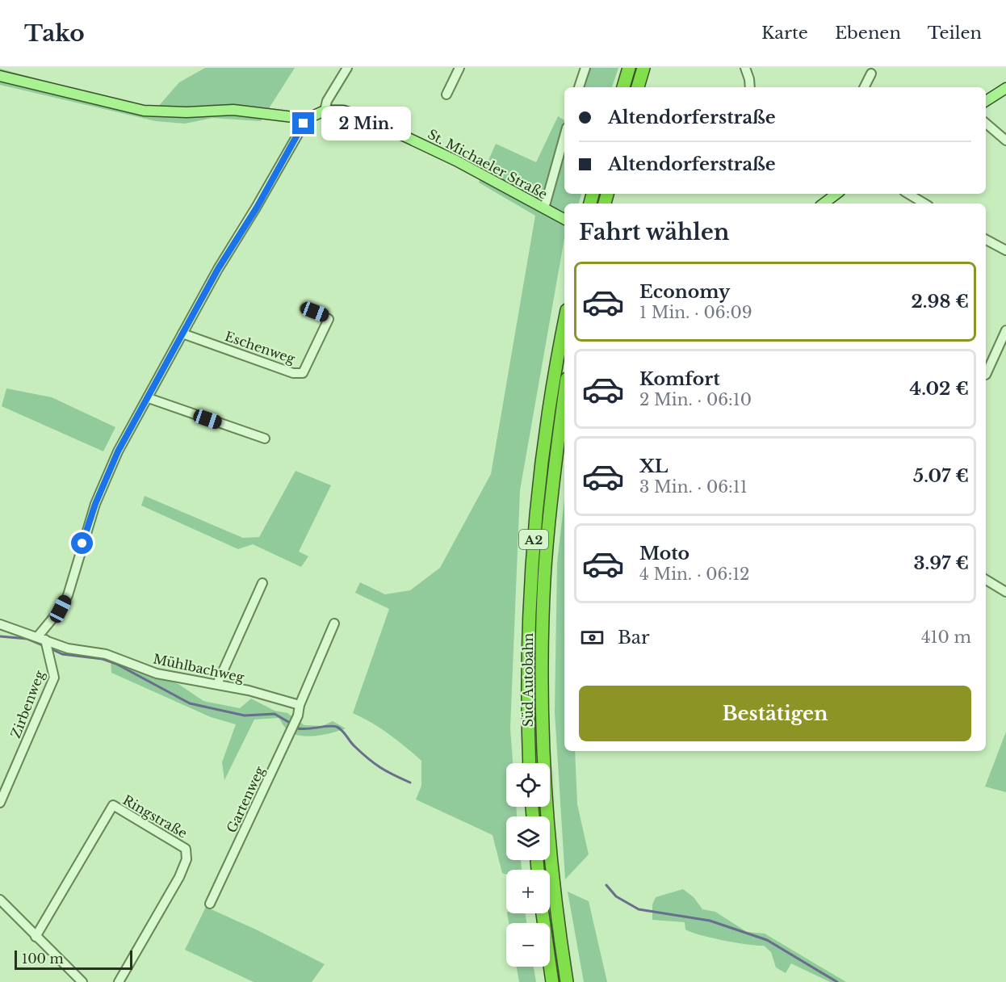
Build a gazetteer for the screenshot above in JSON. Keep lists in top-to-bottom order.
{
  "streets": {
    "highway": ["A2", "Süd Autobahn"],
    "main road": ["St. Michaeler Straße"],
    "street": [
      "Eschenweg",
      "Mühlbachweg",
      "Zirbenweg",
      "Gartenweg",
      "Ringstraße"
    ]
  },
  "crossings": [
    ["Mühlbachweg", "Zirbenweg"],
    ["Mühlbachweg", "Gartenweg"]
  ],
  "scale_bar": "100 m",
  "page": {
    "header": "Tako",
    "nav": ["Karte", "Ebenen", "Teilen"],
    "banner": ["Altendorferstraße", "Altendorferstraße"],
    "bubble": "2 Min.",
    "heading": "Fahrt wählen",
    "list": [
      {
        "name": "Economy",
        "note": "1 Min. · 06:09",
        "value": "2.98 €"
      },
      {
        "name": "Komfort",
        "note": "2 Min. · 06:10",
        "value": "4.02 €"
      },
      {
        "name": "XL",
        "note": "3 Min. · 06:11",
        "value": "5.07 €"
      },
      {
        "name": "Moto",
        "note": "4 Min. · 06:12",
        "value": "3.97 €"
      }
    ],
    "pay": ["Bar", "410 m"],
    "buttons": "Bestätigen",
    "map_buttons": ["+", "−"],
    "scale": "100 m"
  }
}
